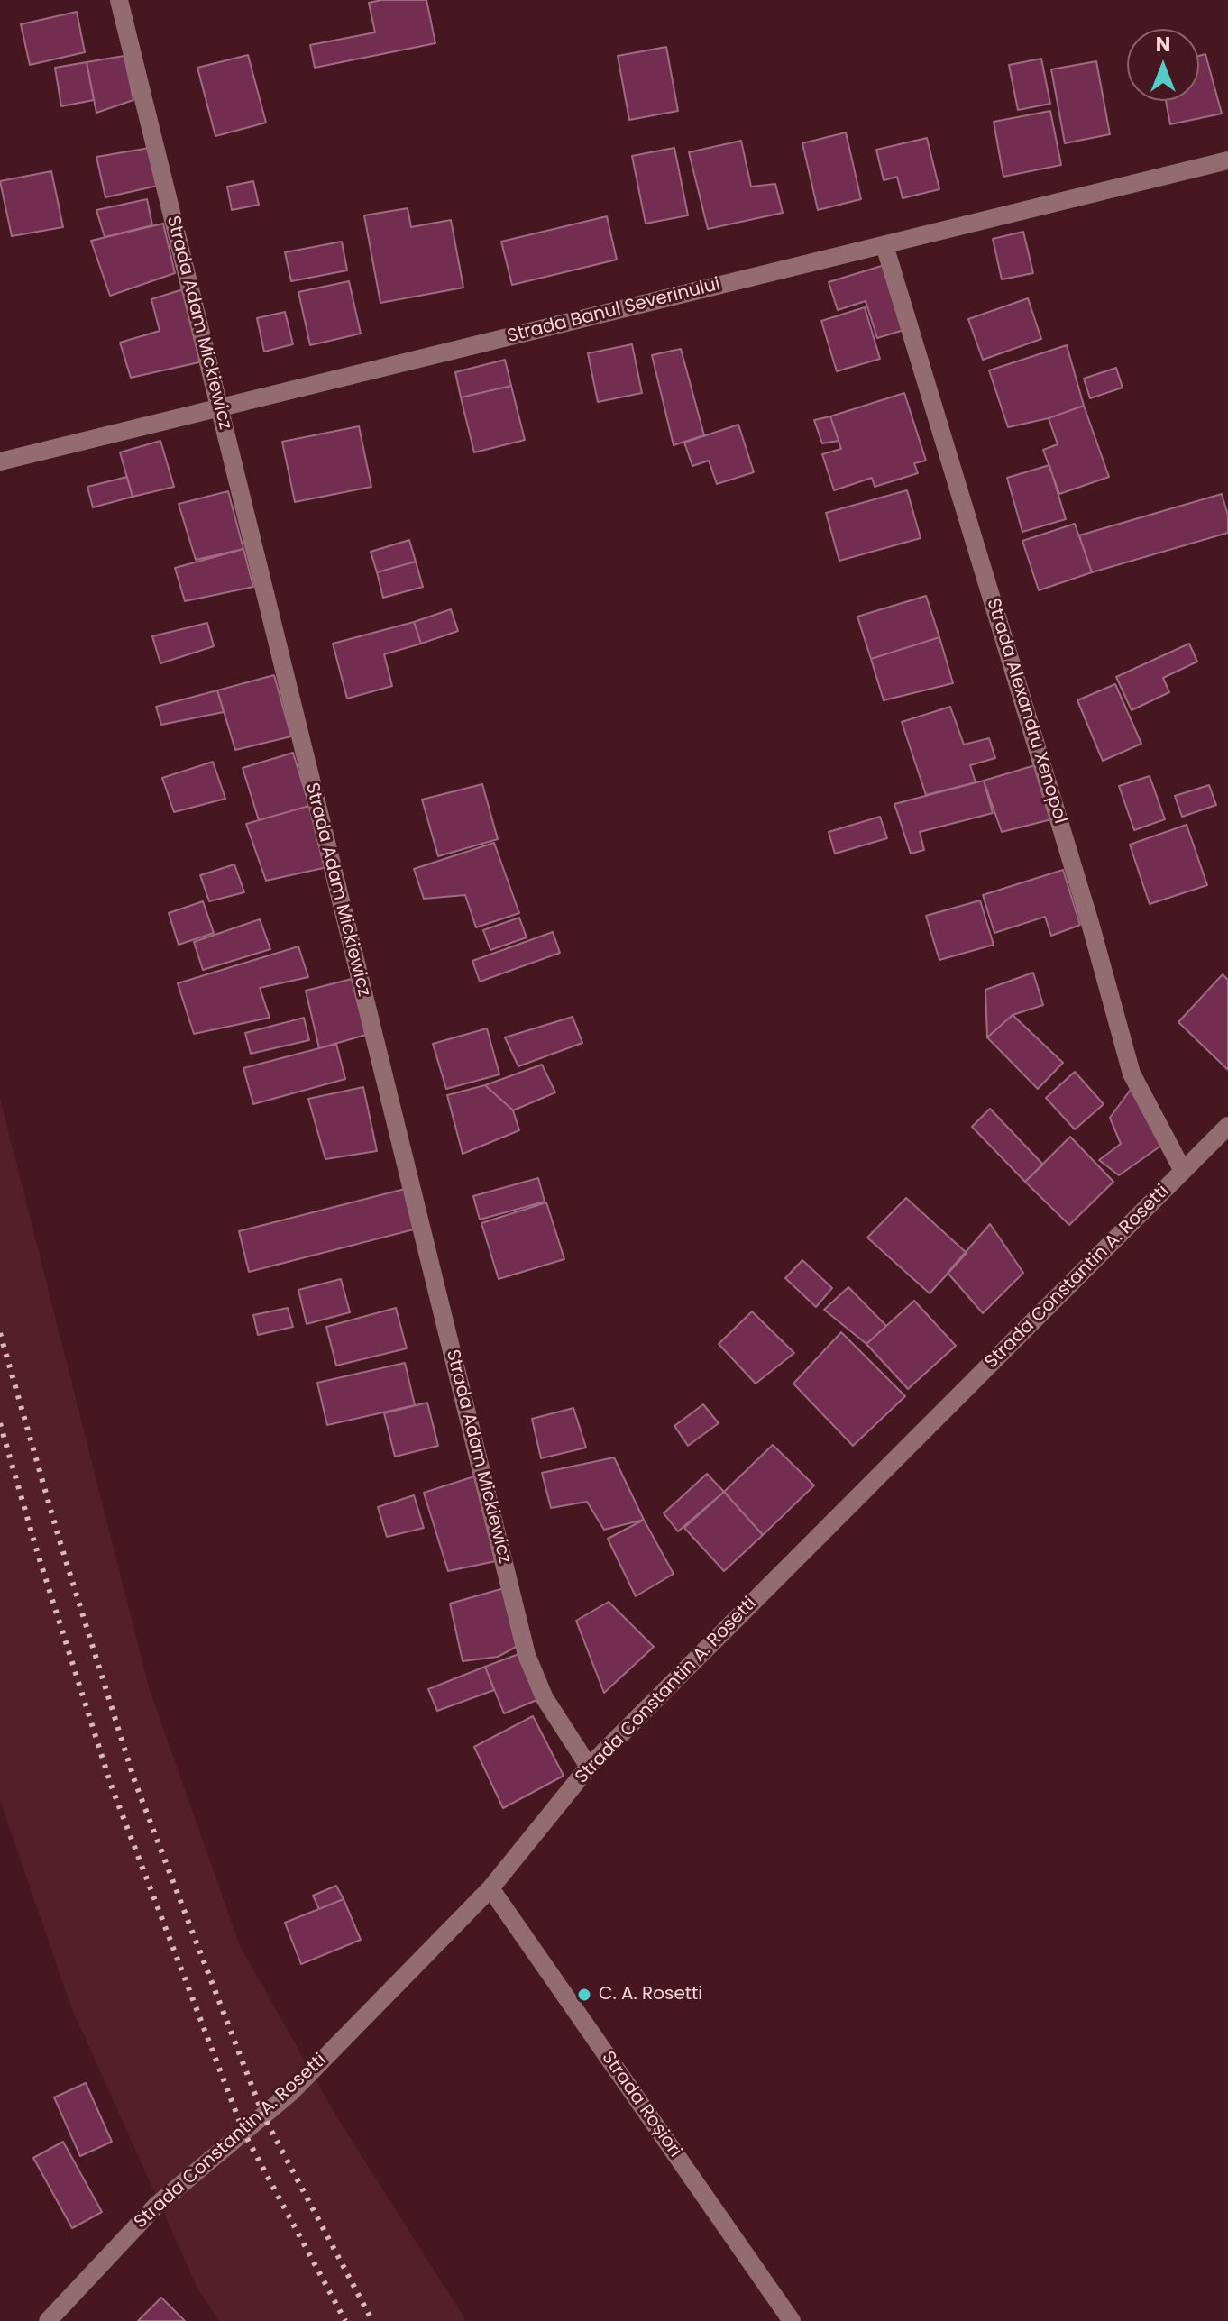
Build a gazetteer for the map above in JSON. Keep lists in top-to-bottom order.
{
  "streets": {
    "street": [
      "Strada Banul Severinului",
      "Strada Adam Mickiewicz",
      "Strada Alexandru Xenopol",
      "Strada Constantin A. Rosetti",
      "Strada Roșiori"
    ]
  },
  "crossings": [
    ["Strada Banul Severinului", "Strada Adam Mickiewicz"],
    ["Strada Banul Severinului", "Strada Alexandru Xenopol"],
    ["Strada Adam Mickiewicz", "Strada Constantin A. Rosetti"],
    ["Strada Alexandru Xenopol", "Strada Constantin A. Rosetti"],
    ["Strada Constantin A. Rosetti", "Strada Roșiori"]
  ],
  "places": ["C. A. Rosetti"],
  "north": "top"
}
